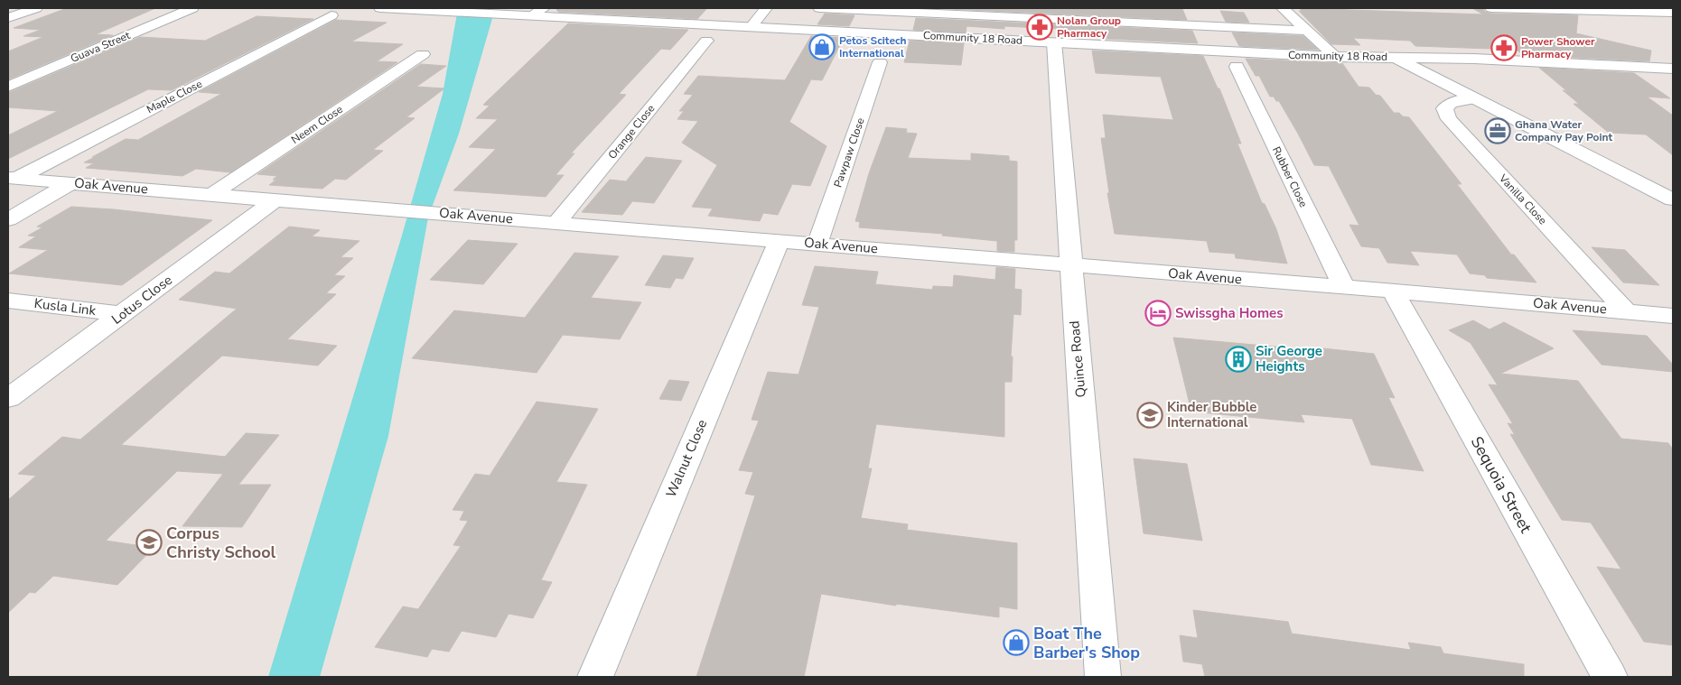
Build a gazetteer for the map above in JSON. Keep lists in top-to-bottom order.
{
  "streets": {
    "street": [
      "Community 18 Road",
      "Guava Street",
      "Maple Close",
      "Neem Close",
      "Orange Close",
      "Pawpaw Close",
      "Rubber Close",
      "Oak Avenue",
      "Vanilla Close",
      "Lotus Close",
      "Kusla Link",
      "Quince Road",
      "Walnut Close",
      "Sequoia Street"
    ]
  },
  "crossings": [
    ["Community 18 Road", "Quince Road"],
    ["Maple Close", "Oak Avenue"],
    ["Neem Close", "Oak Avenue"],
    ["Orange Close", "Oak Avenue"],
    ["Pawpaw Close", "Oak Avenue"],
    ["Rubber Close", "Oak Avenue"],
    ["Oak Avenue", "Vanilla Close"],
    ["Oak Avenue", "Lotus Close"],
    ["Oak Avenue", "Quince Road"],
    ["Oak Avenue", "Walnut Close"],
    ["Oak Avenue", "Sequoia Street"],
    ["Lotus Close", "Kusla Link"]
  ],
  "places": {
    "pharmacy": ["Nolan Group Pharmacy", "Power Shower Pharmacy"],
    "shop": ["Petos Scitech International", "Boat The Barber's Shop"],
    "office": ["Ghana Water Company Pay Point"],
    "hotel": ["Swissgha Homes"],
    "building": ["Sir George Heights"],
    "school or university": ["Kinder Bubble International", "Corpus Christy School"]
  }
}
